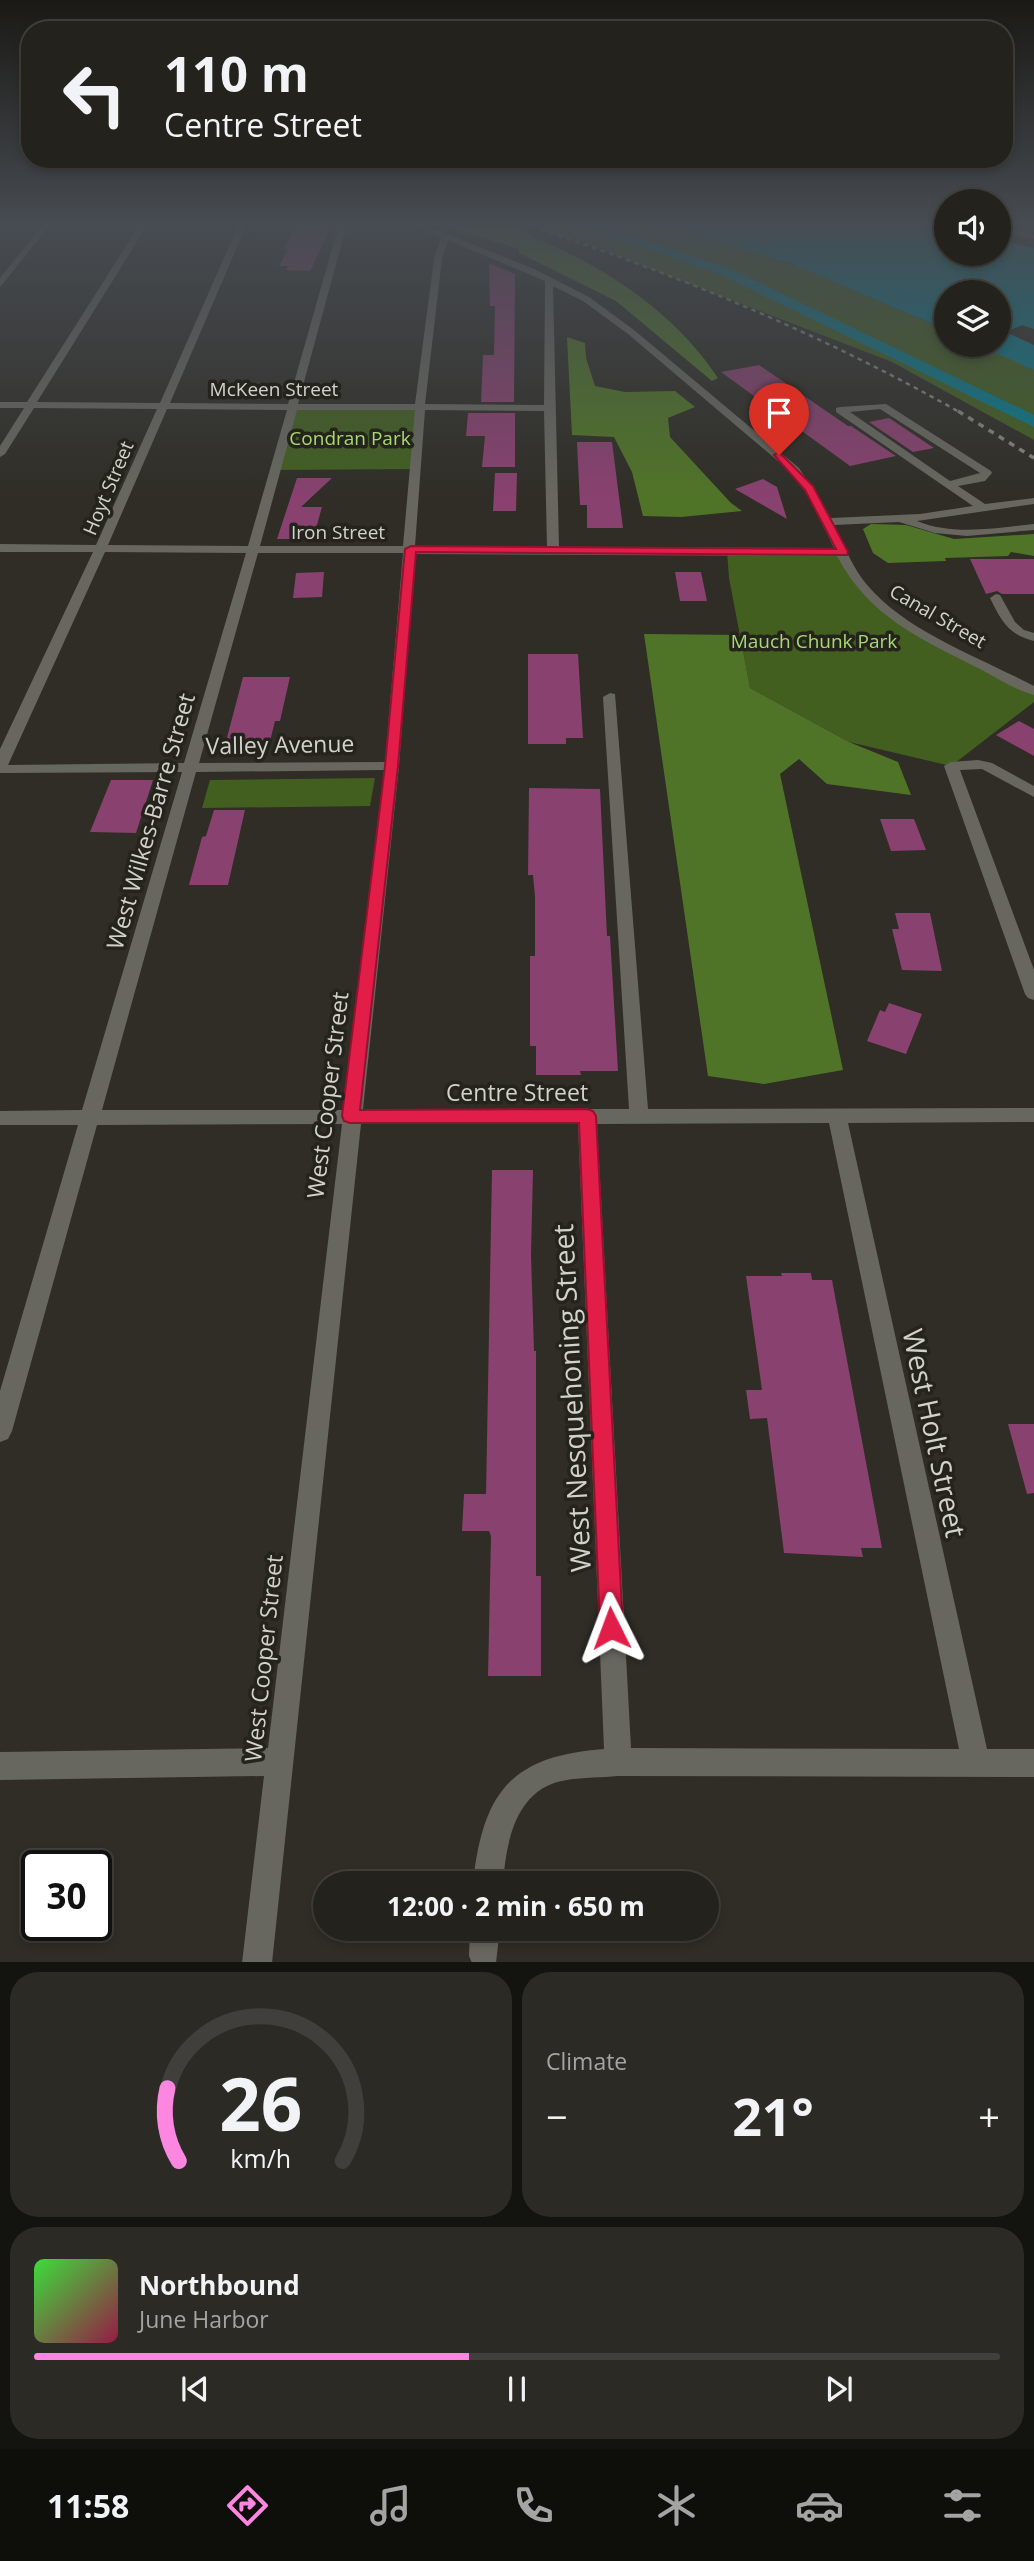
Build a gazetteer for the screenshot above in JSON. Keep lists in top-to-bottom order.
{
  "streets": {
    "street": [
      "McKeen Street",
      "Hoyt Street",
      "Iron Street",
      "Canal Street",
      "Valley Avenue",
      "West Wilkes-Barre Street",
      "Centre Street",
      "West Cooper Street",
      "West Nesquehoning Street",
      "West Holt Street"
    ]
  },
  "crossings": [
    ["McKeen Street", "Hoyt Street"],
    ["McKeen Street", "West Wilkes-Barre Street"],
    ["McKeen Street", "West Cooper Street"],
    ["Hoyt Street", "Iron Street"],
    ["Hoyt Street", "Valley Avenue"],
    ["Iron Street", "Canal Street"],
    ["Iron Street", "West Wilkes-Barre Street"],
    ["Iron Street", "West Cooper Street"],
    ["Valley Avenue", "West Wilkes-Barre Street"],
    ["Valley Avenue", "West Cooper Street"],
    ["West Wilkes-Barre Street", "Centre Street"],
    ["Centre Street", "West Cooper Street"],
    ["Centre Street", "West Nesquehoning Street"],
    ["Centre Street", "West Holt Street"]
  ],
  "parks": ["Condran Park", "Mauch Chunk Park"],
  "page": {
    "turn": ["110 m", "Centre Street"],
    "limit": "30",
    "trip": "12:00 · 2 min · 650 m",
    "tile": "Climate",
    "heat": ["−", "21°", "+"],
    "song": ["Northbound", "June Harbor"],
    "tabs": "11:58",
    "gauge": ["26", "km/h"]
  }
}
